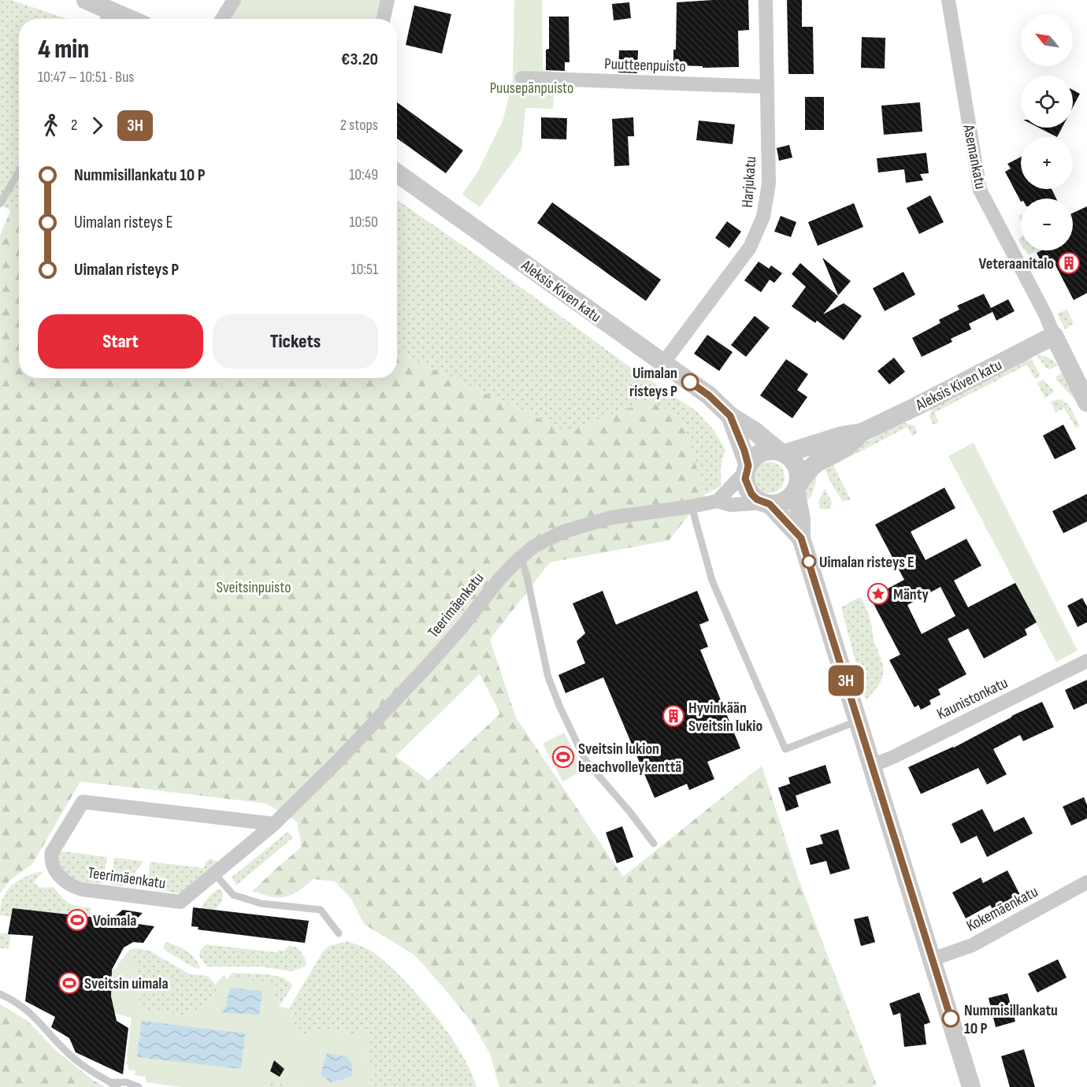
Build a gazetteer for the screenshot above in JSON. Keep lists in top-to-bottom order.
{
  "streets": {
    "street": [
      "Puutteenpuisto",
      "Asemankatu",
      "Harjukatu",
      "Aleksis Kiven katu",
      "Teerimäenkatu",
      "Kaunistonkatu",
      "Kokemäenkatu"
    ]
  },
  "crossings": [
    ["Puutteenpuisto", "Harjukatu"],
    ["Asemankatu", "Aleksis Kiven katu"],
    ["Harjukatu", "Aleksis Kiven katu"],
    ["Aleksis Kiven katu", "Teerimäenkatu"]
  ],
  "parks": ["Puusepänpuisto", "Sveitsinpuisto"],
  "places": {
    "building": ["Veteraanitalo", "Hyvinkään Sveitsin lukio"],
    "other": ["Uimalan risteys P", "Uimalan risteys E", "Nummisillankatu 10 P"],
    "place": ["Mänty"],
    "sports": ["Sveitsin lukion beachvolleykenttä", "Voimala", "Sveitsin uimala"]
  },
  "lines": ["bus line 3H"],
  "north": "top left",
  "page": {
    "on_map": "3H",
    "map_buttons": ["+", "−"],
    "heading": ["4 min", "10:47 – 10:51 · Bus", "€3.20"],
    "legs": ["2", "3H", "2 stops"],
    "list": [
      {
        "name": "Nummisillankatu 10 P",
        "value": "10:49"
      },
      {
        "name": "Uimalan risteys E",
        "value": "10:50"
      },
      {
        "name": "Uimalan risteys P",
        "value": "10:51"
      }
    ],
    "buttons": ["Start", "Tickets"]
  }
}
